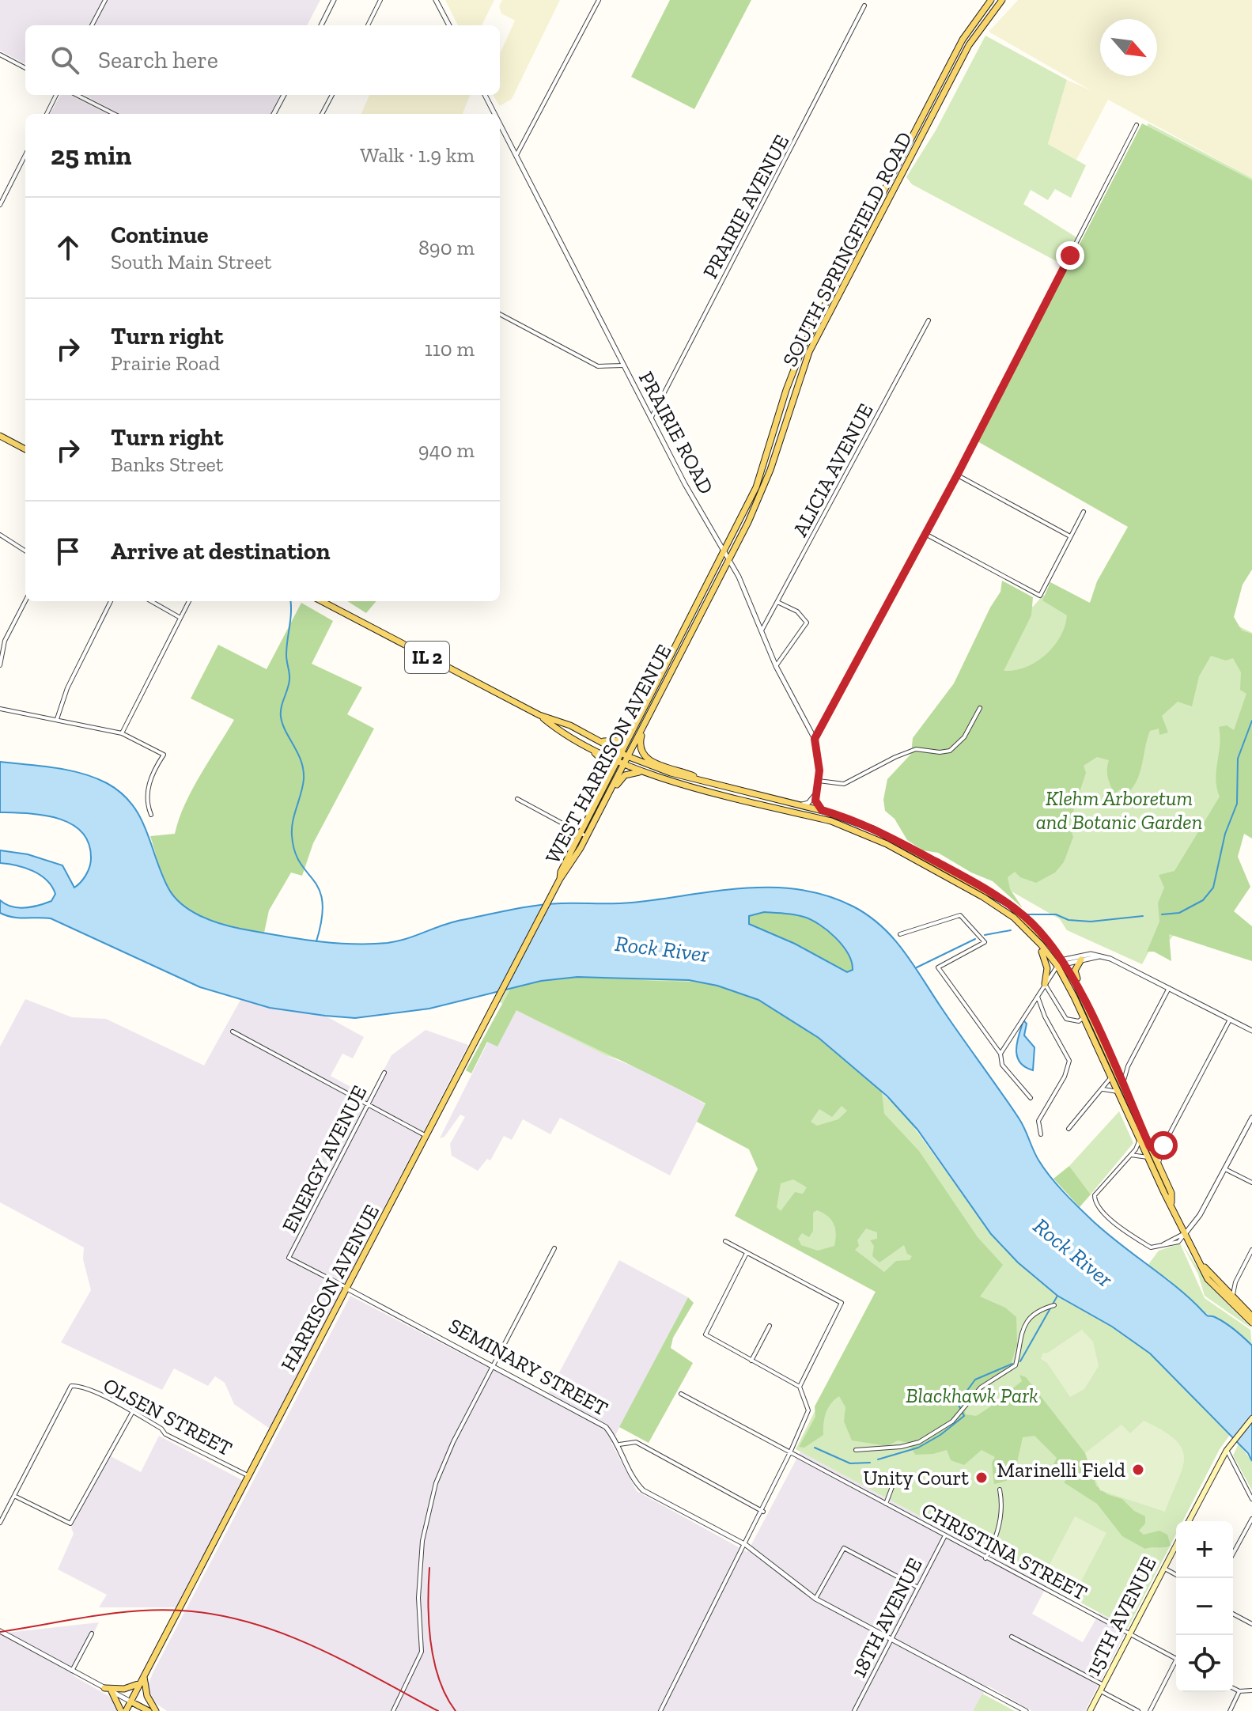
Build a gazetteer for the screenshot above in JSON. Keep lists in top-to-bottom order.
{
  "streets": {
    "main road": [
      "SOUTH SPRINGFIELD ROAD",
      "IL 2",
      "WEST HARRISON AVENUE",
      "HARRISON AVENUE",
      "15TH AVENUE"
    ],
    "street": [
      "PRAIRIE AVENUE",
      "PRAIRIE ROAD",
      "ALICIA AVENUE",
      "ENERGY AVENUE",
      "SEMINARY STREET",
      "OLSEN STREET",
      "CHRISTINA STREET",
      "18TH AVENUE"
    ]
  },
  "crossings": [
    ["PRAIRIE AVENUE", "PRAIRIE ROAD"],
    ["SOUTH SPRINGFIELD ROAD", "PRAIRIE ROAD"],
    ["SOUTH SPRINGFIELD ROAD", "WEST HARRISON AVENUE"],
    ["PRAIRIE ROAD", "ALICIA AVENUE"],
    ["PRAIRIE ROAD", "WEST HARRISON AVENUE"],
    ["IL 2", "WEST HARRISON AVENUE"],
    ["WEST HARRISON AVENUE", "HARRISON AVENUE"],
    ["ENERGY AVENUE", "HARRISON AVENUE"],
    ["ENERGY AVENUE", "SEMINARY STREET"],
    ["HARRISON AVENUE", "SEMINARY STREET"],
    ["HARRISON AVENUE", "OLSEN STREET"],
    ["SEMINARY STREET", "18TH AVENUE"],
    ["CHRISTINA STREET", "15TH AVENUE"],
    ["CHRISTINA STREET", "18TH AVENUE"]
  ],
  "water": ["Rock River"],
  "parks": ["Klehm Arboretum and Botanic Garden", "Blackhawk Park"],
  "places": ["Marinelli Field", "Unity Court"],
  "north": "bottom right",
  "page": {
    "search": "Search here",
    "heading": ["25 min", "Walk · 1.9 km"],
    "list": [
      ["Continue", "South Main Street", "890 m"],
      ["Turn right", "Prairie Road", "110 m"],
      ["Turn right", "Banks Street", "940 m"],
      "Arrive at destination"
    ],
    "map_buttons": ["+", "−"]
  }
}
